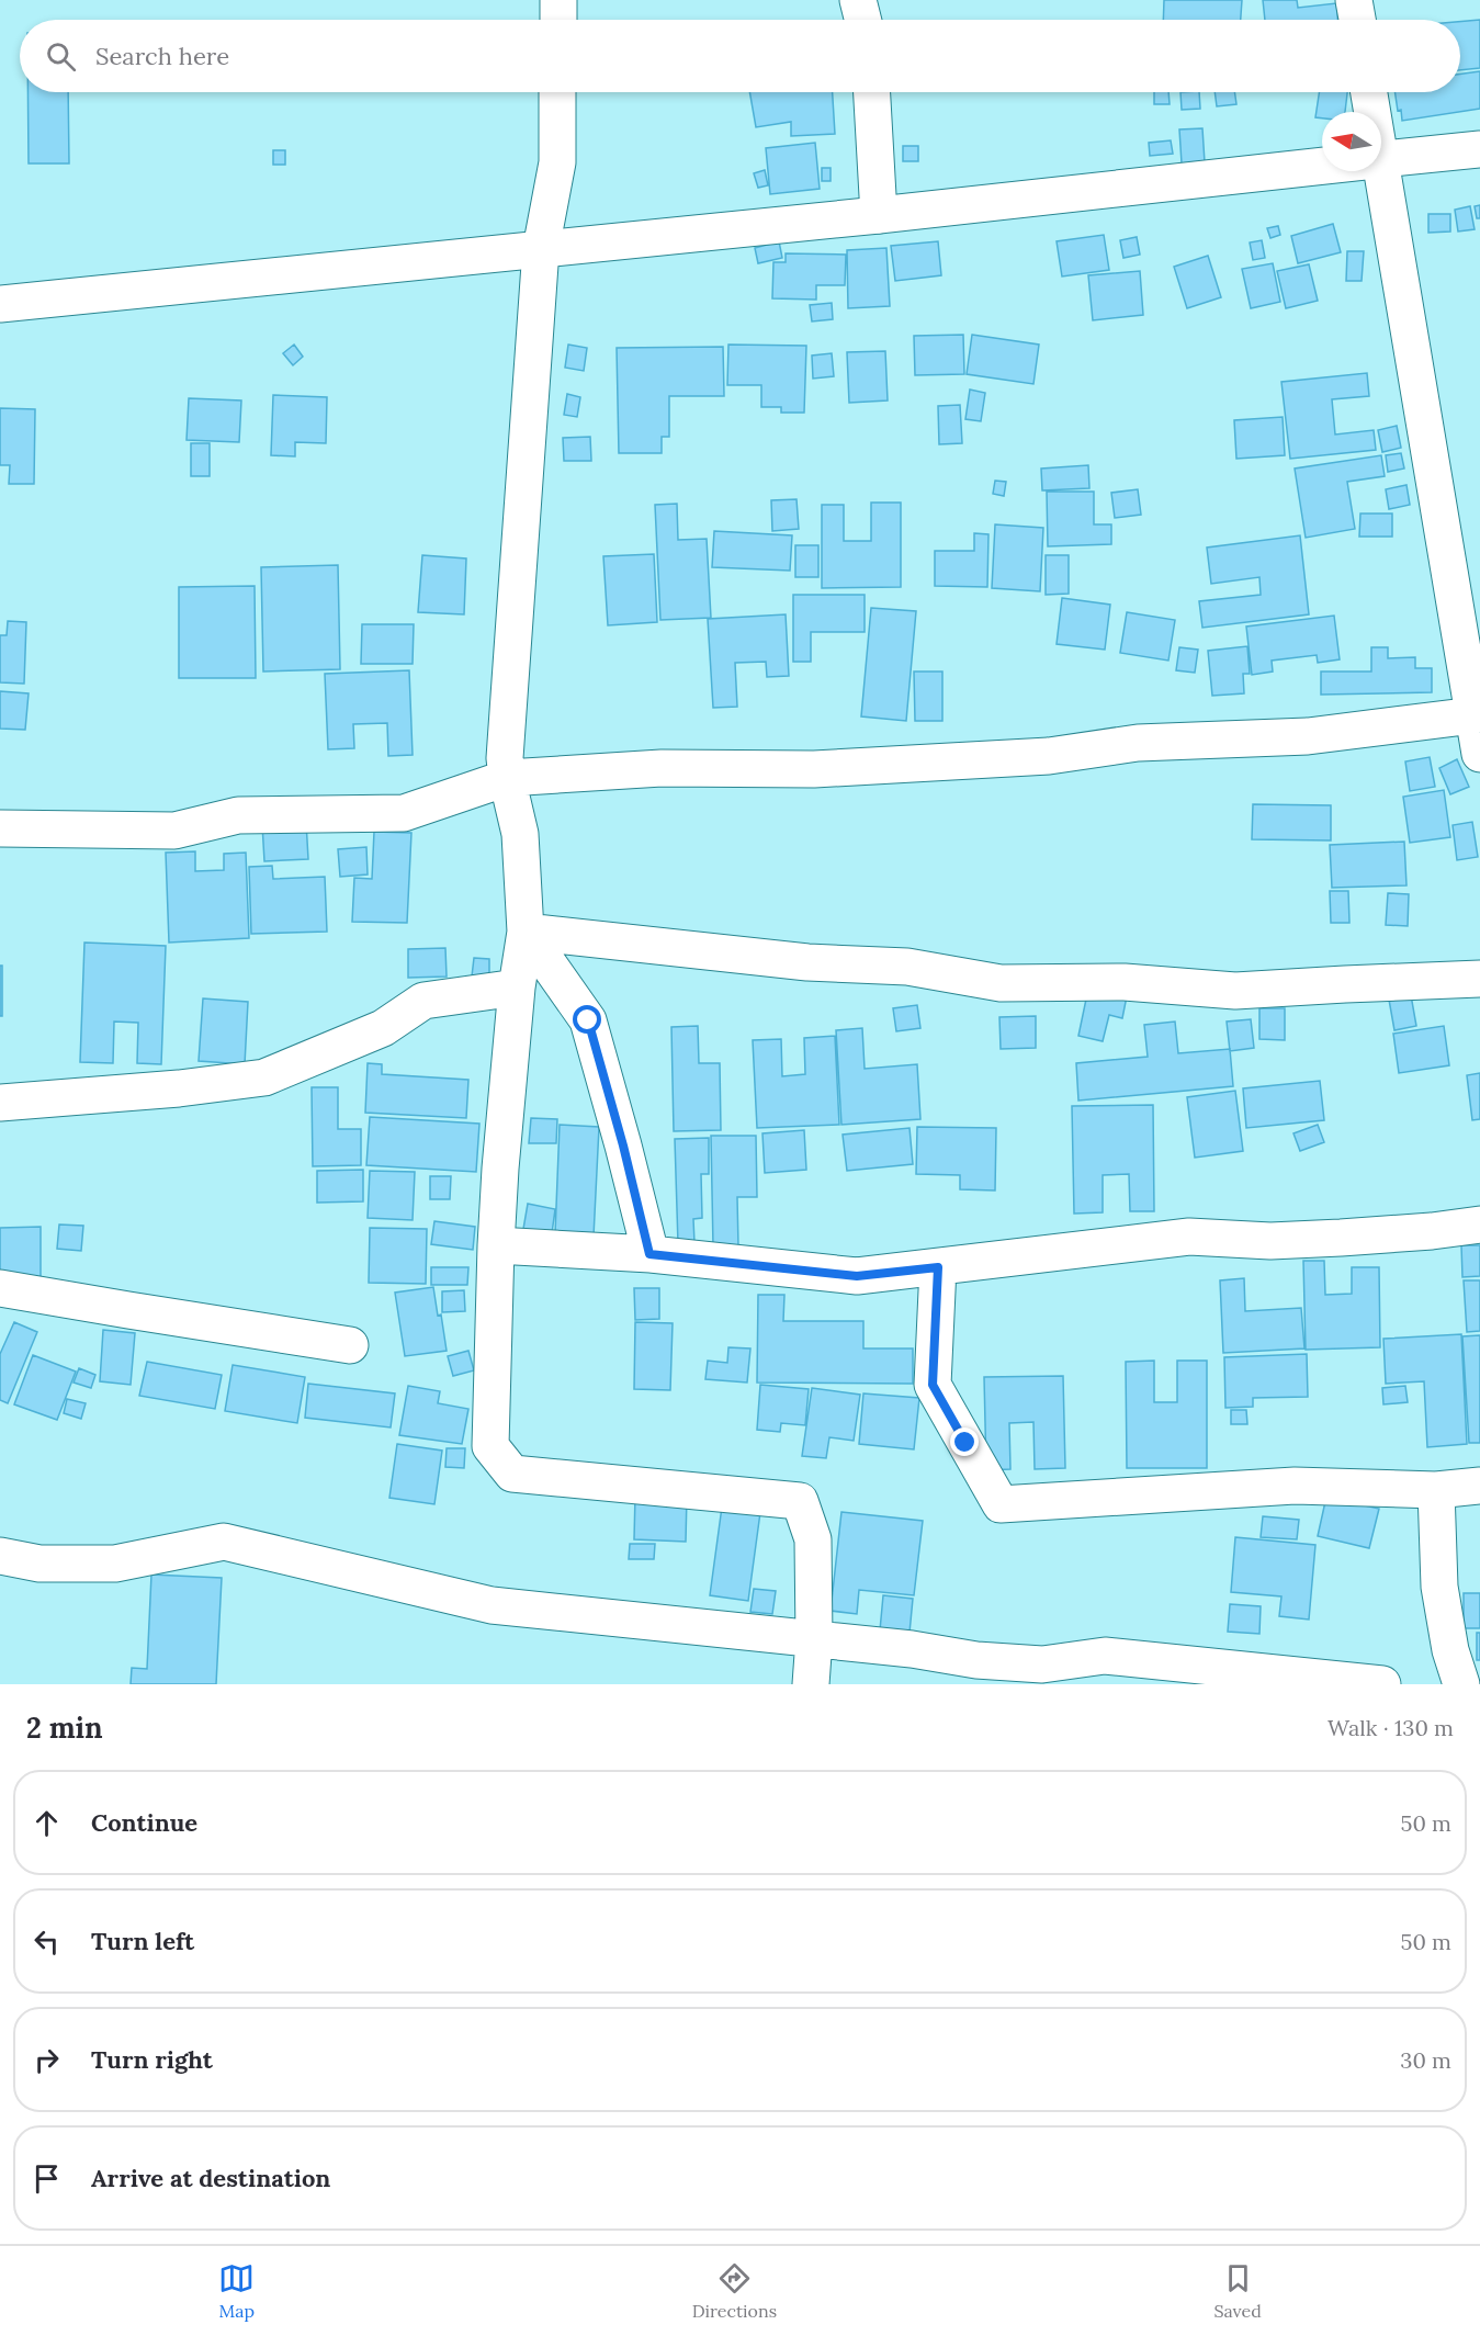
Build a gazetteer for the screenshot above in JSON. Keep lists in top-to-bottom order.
{
  "north": "left",
  "page": {
    "search": "Search here",
    "heading": ["2 min", "Walk · 130 m"],
    "list": [
      ["Continue", "50 m"],
      ["Turn left", "50 m"],
      ["Turn right", "30 m"],
      "Arrive at destination"
    ],
    "nav": ["Map", "Directions", "Saved"]
  }
}
